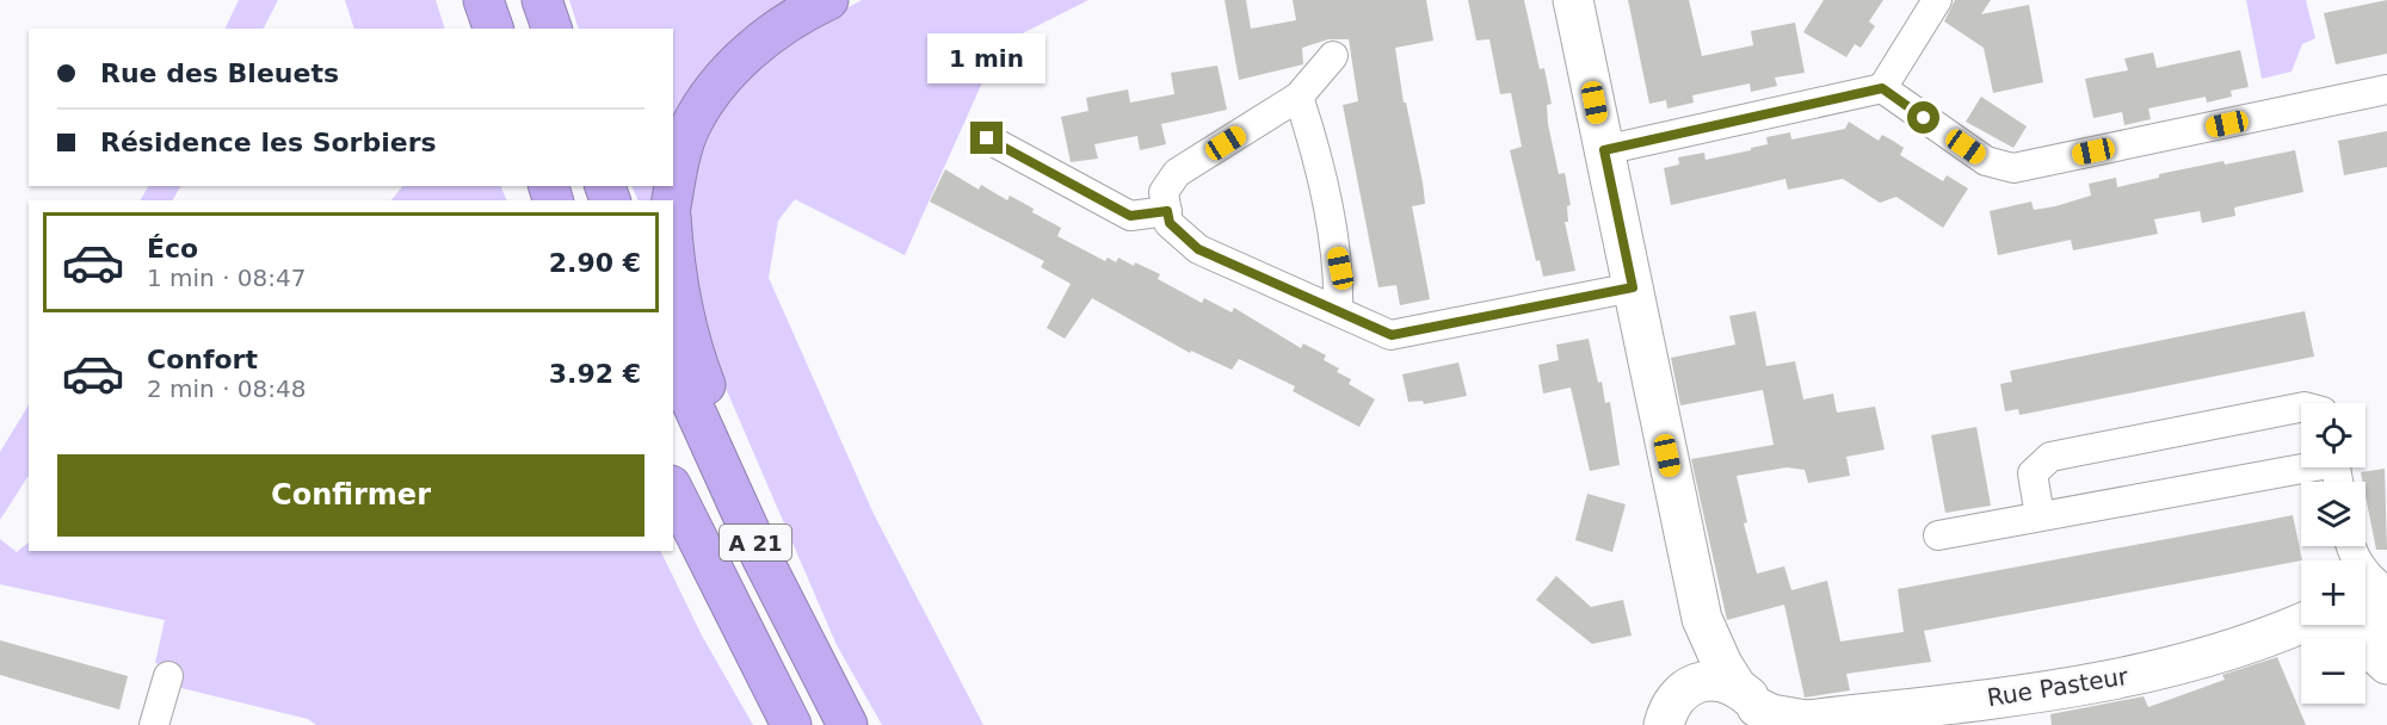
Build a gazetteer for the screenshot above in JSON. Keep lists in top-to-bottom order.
{
  "streets": {
    "highway": ["A 21"],
    "main road": ["Rue Pasteur"]
  },
  "page": {
    "banner": ["Rue des Bleuets", "Résidence les Sorbiers"],
    "bubble": "1 min",
    "list": [
      {
        "name": "Éco",
        "note": "1 min · 08:47",
        "value": "2.90 €"
      },
      {
        "name": "Confort",
        "note": "2 min · 08:48",
        "value": "3.92 €"
      }
    ],
    "map_buttons": ["+", "−"],
    "buttons": "Confirmer"
  }
}
